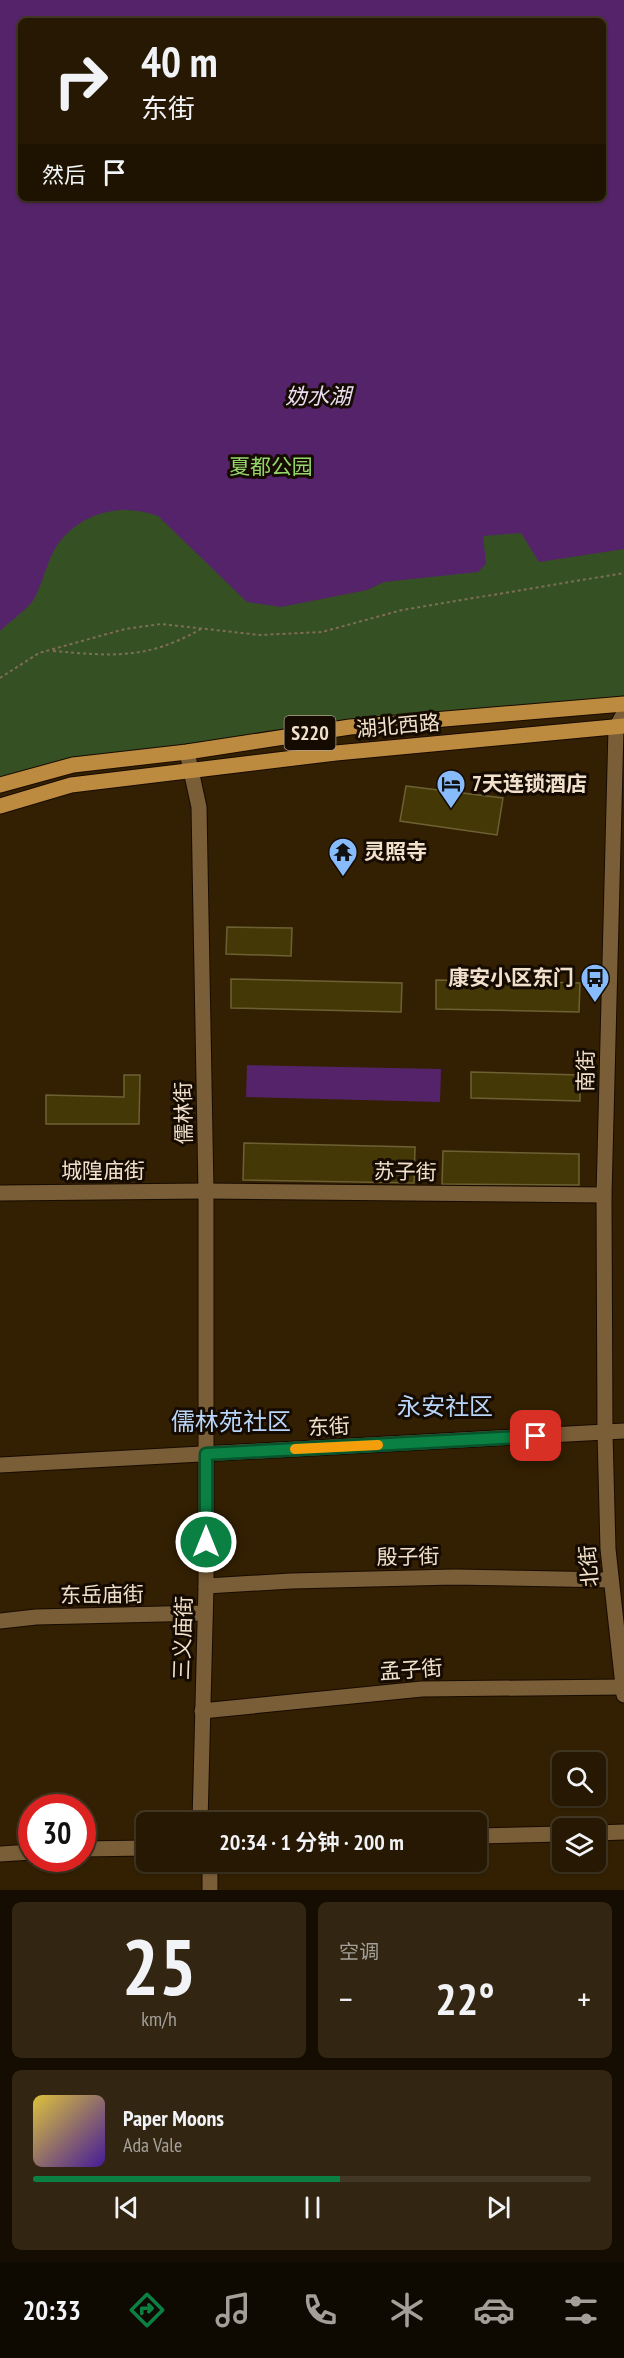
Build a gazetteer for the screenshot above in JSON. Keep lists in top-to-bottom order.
{
  "streets": {
    "main road": ["湖北西路", "S220"],
    "street": [
      "南街",
      "儒林街",
      "城隍庙街",
      "苏子街",
      "东街",
      "殷子街",
      "北街",
      "东岳庙街",
      "三义庙街",
      "孟子街"
    ]
  },
  "crossings": [
    ["湖北西路", "南街"],
    ["湖北西路", "儒林街"],
    ["南街", "苏子街"],
    ["南街", "东街"],
    ["南街", "北街"],
    ["儒林街", "城隍庙街"],
    ["儒林街", "苏子街"],
    ["儒林街", "东街"],
    ["儒林街", "三义庙街"],
    ["城隍庙街", "苏子街"],
    ["东街", "北街"],
    ["东街", "三义庙街"],
    ["殷子街", "北街"],
    ["殷子街", "三义庙街"],
    ["北街", "孟子街"],
    ["东岳庙街", "三义庙街"],
    ["三义庙街", "孟子街"]
  ],
  "districts": ["永安社区", "儒林苑社区"],
  "water": ["妫水湖"],
  "parks": ["夏都公园"],
  "places": {
    "hotel": ["7天连锁酒店"],
    "temple": ["灵照寺"],
    "bus stop": ["康安小区东门"]
  },
  "page": {
    "turn": ["40 m", "东街"],
    "then": "然后",
    "limit": "30",
    "trip": "20:34 · 1 分钟 · 200 m",
    "tile": [
      ["25", "km/h"],
      "空调"
    ],
    "heat": ["−", "22°", "+"],
    "song": ["Paper Moons", "Ada Vale"],
    "tabs": "20:33"
  }
}
